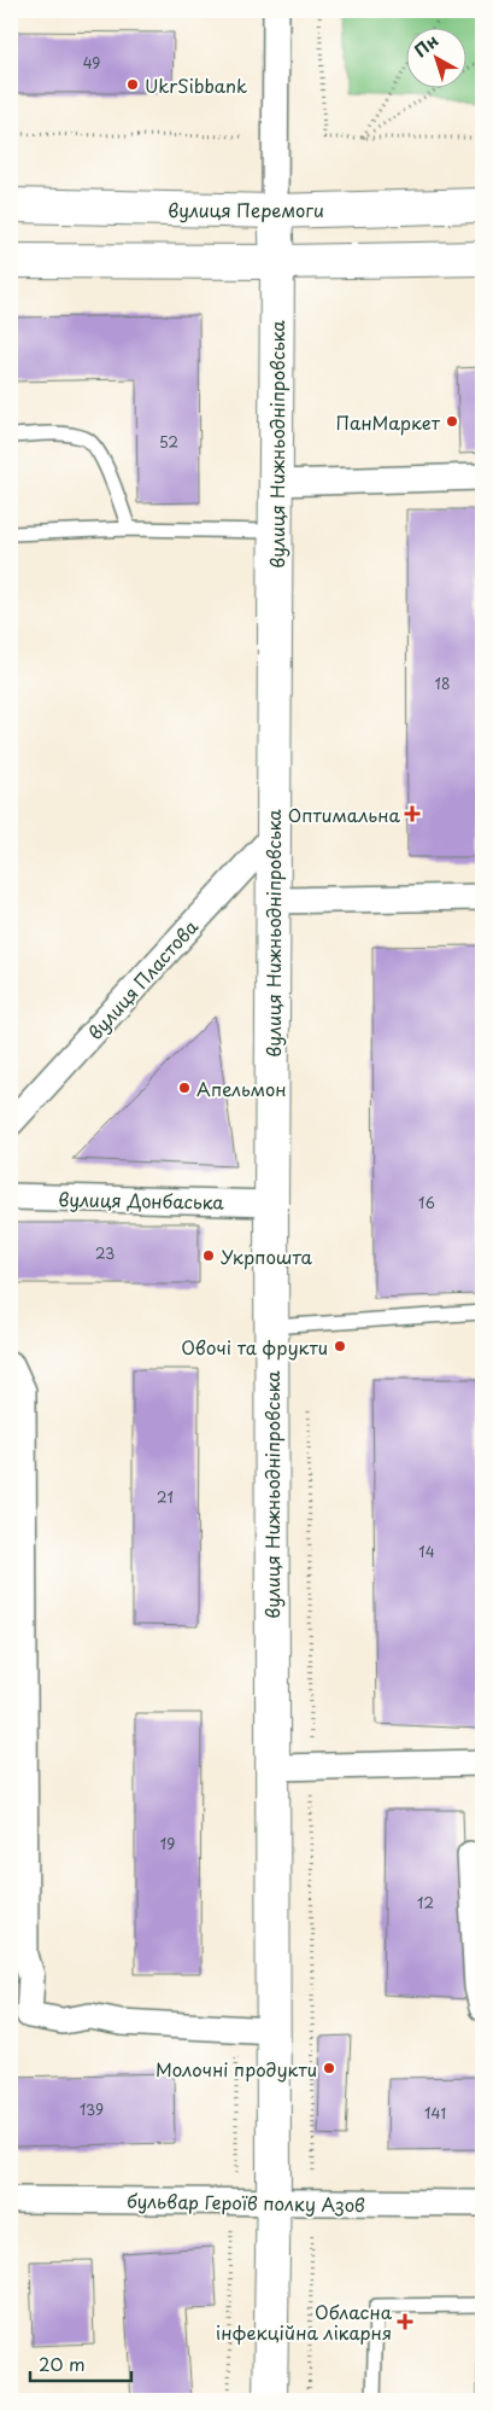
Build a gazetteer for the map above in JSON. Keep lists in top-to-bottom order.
{
  "streets": {
    "street": [
      "вулиця Перемоги",
      "вулиця Нижньодніпровська",
      "вулиця Пластова",
      "вулиця Донбаська",
      "бульвар Героїв полку Азов"
    ]
  },
  "crossings": [
    ["вулиця Перемоги", "вулиця Нижньодніпровська"],
    ["вулиця Нижньодніпровська", "вулиця Пластова"],
    ["вулиця Нижньодніпровська", "вулиця Донбаська"],
    ["вулиця Нижньодніпровська", "бульвар Героїв полку Азов"]
  ],
  "places": {
    "other": [
      "UkrSibbank",
      "ПанМаркет",
      "Апельмон",
      "Укрпошта",
      "Овочі та фрукти",
      "Молочні продукти"
    ],
    "health": ["Оптимальна", "Обласна інфекційна лікарня"]
  },
  "house_numbers": [
    "49",
    "52",
    "18",
    "16",
    "23",
    "21",
    "14",
    "19",
    "12",
    "139",
    "141"
  ],
  "scale_bar": "20 m",
  "north": "top left"
}
